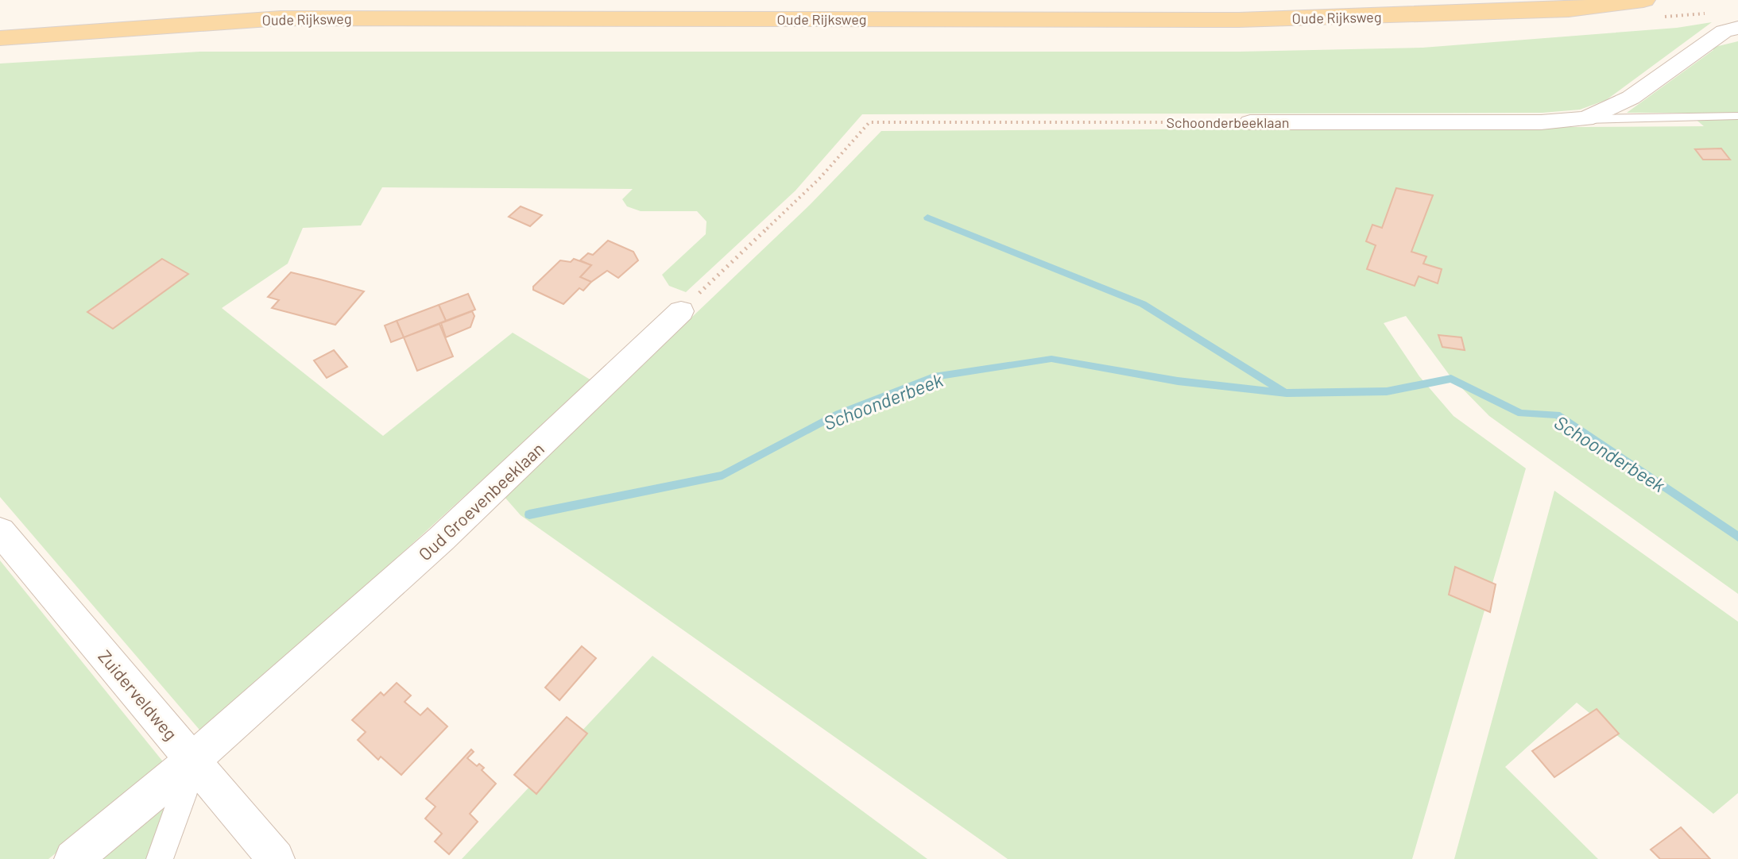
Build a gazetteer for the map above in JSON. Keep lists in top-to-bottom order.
{
  "streets": {
    "main road": ["Oude Rijksweg"],
    "street": ["Schoonderbeeklaan", "Oud Groevenbeeklaan", "Zuiderveldweg"]
  },
  "crossings": [
    ["Schoonderbeeklaan", "Oud Groevenbeeklaan"],
    ["Oud Groevenbeeklaan", "Zuiderveldweg"]
  ],
  "water": ["Schoonderbeek"]
}
